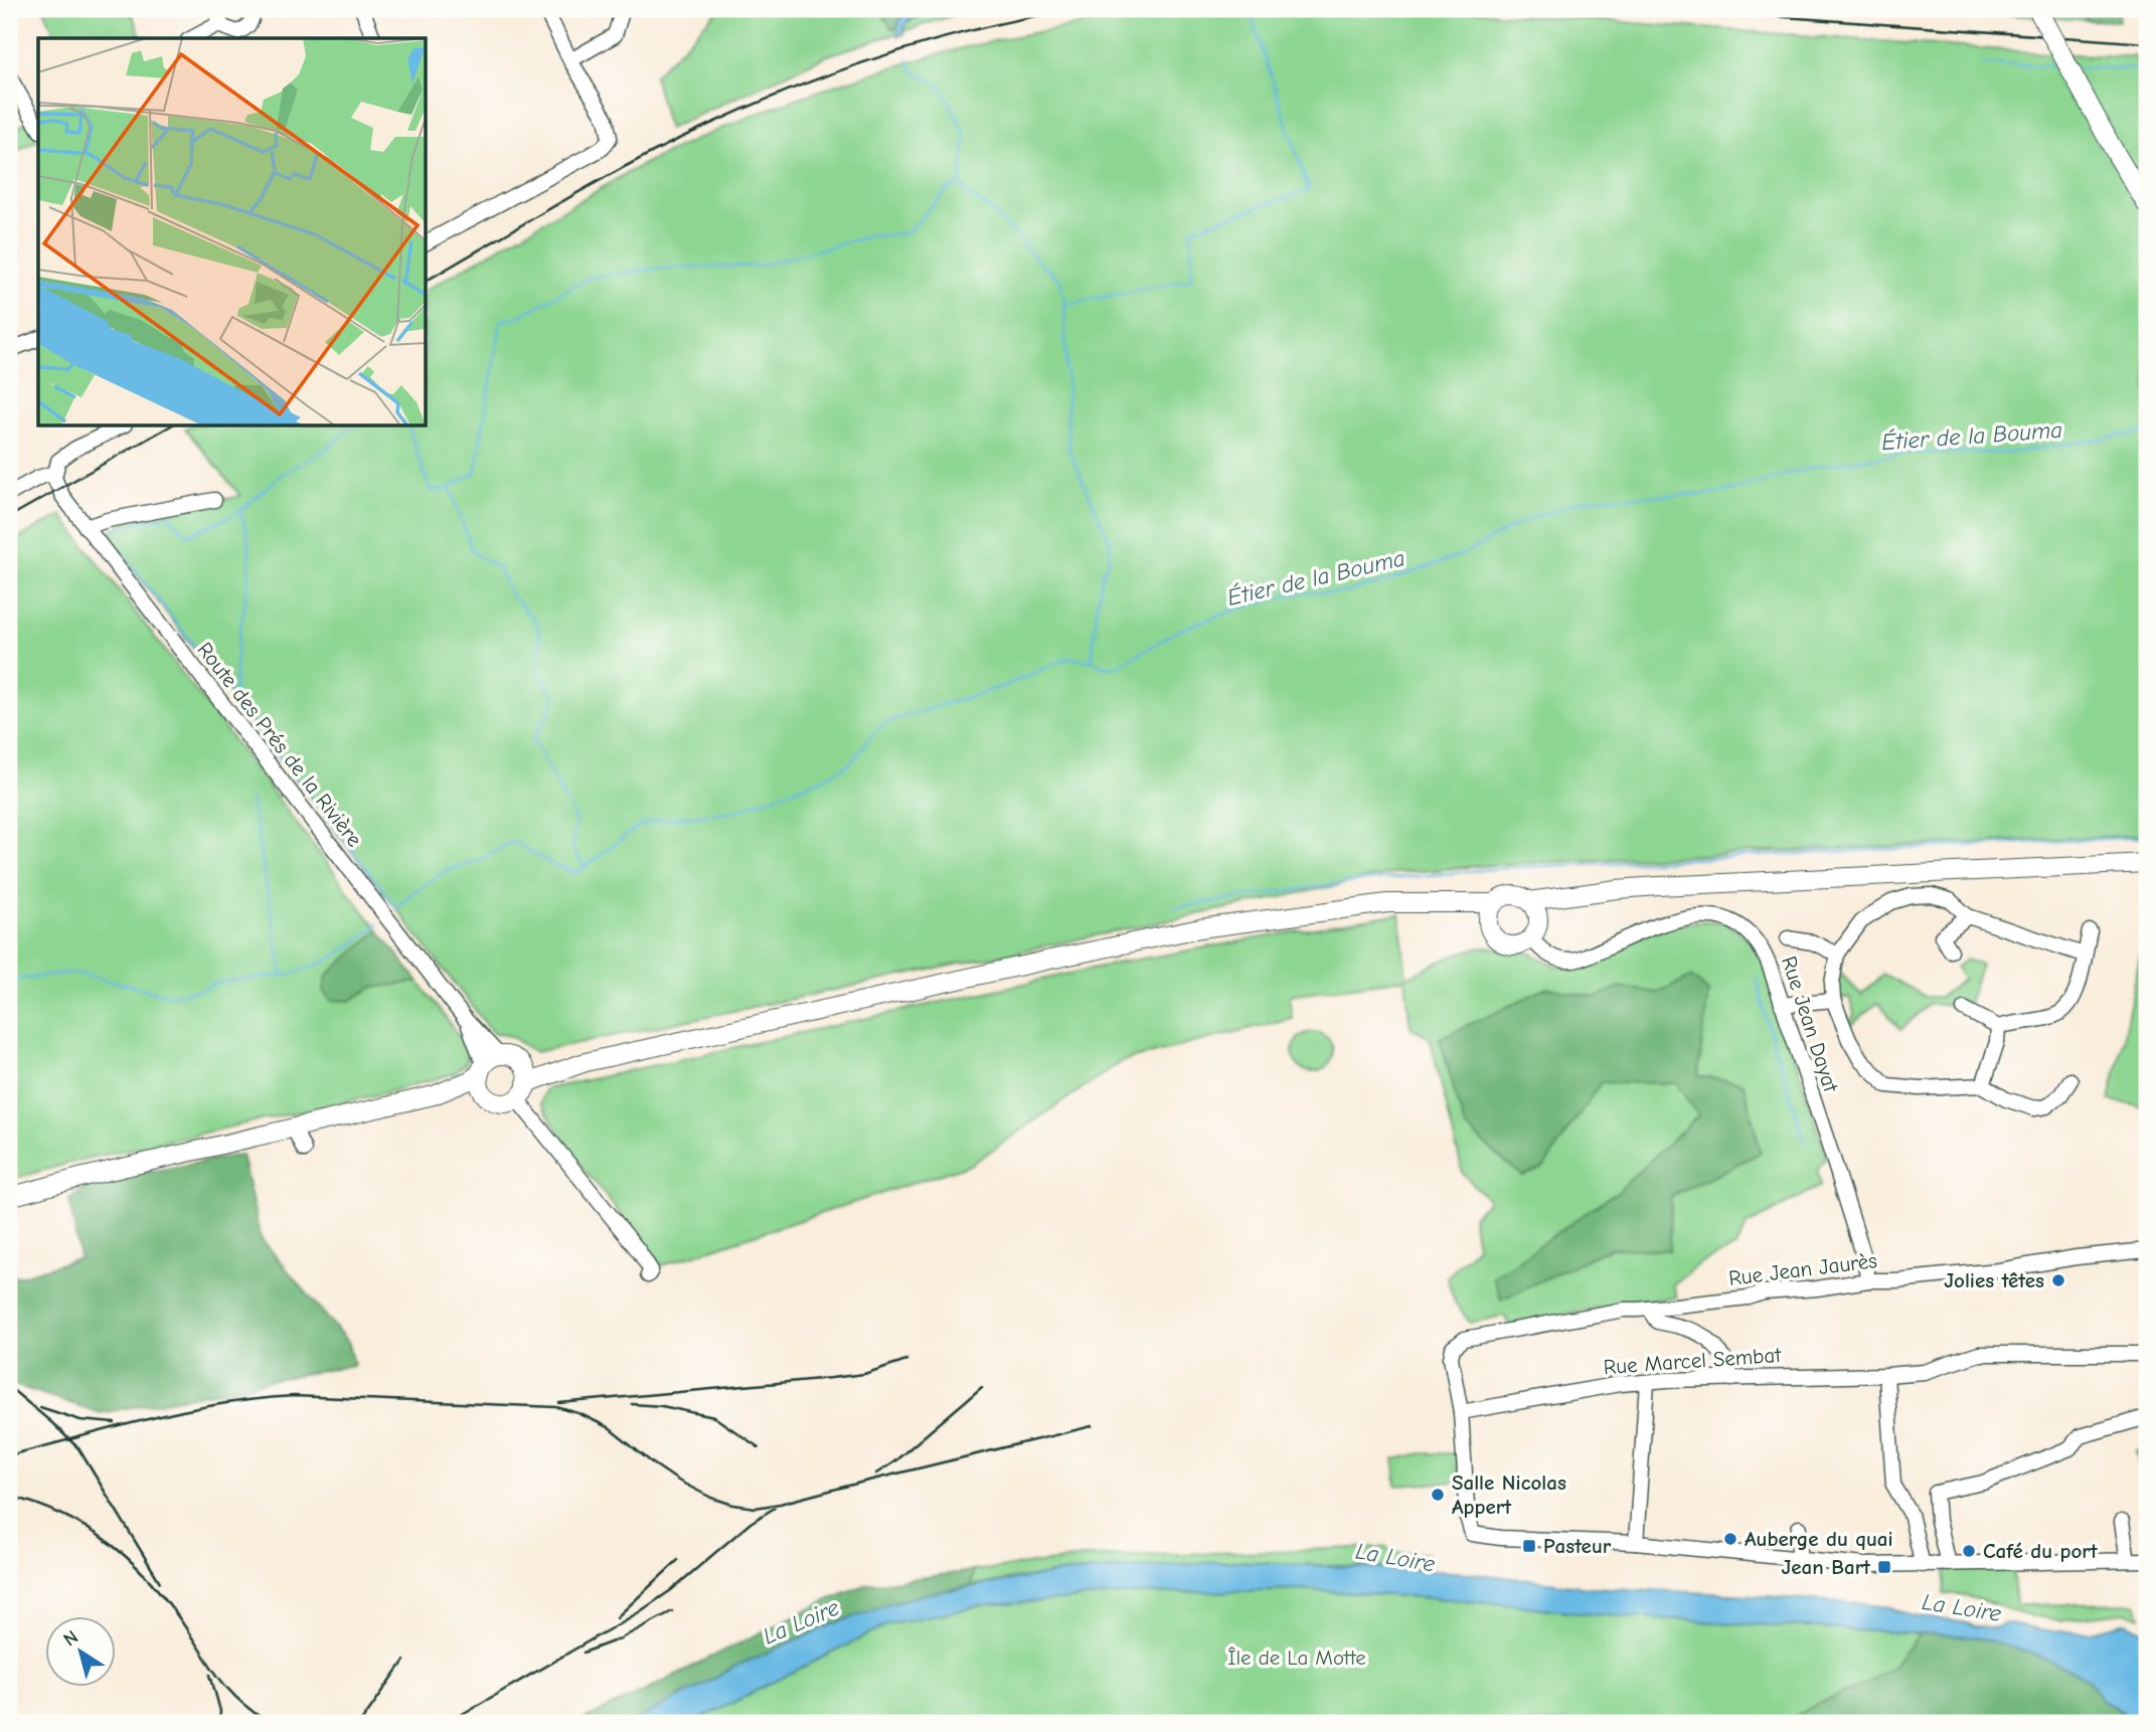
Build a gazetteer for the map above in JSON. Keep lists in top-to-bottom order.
{
  "streets": {
    "street": [
      "Route des Prés de la Rivière",
      "Rue Jean Dayat",
      "Rue Jean Jaurès",
      "Rue Marcel Sembat"
    ]
  },
  "crossings": [
    ["Rue Jean Dayat", "Rue Jean Jaurès"],
    ["Rue Jean Jaurès", "Rue Marcel Sembat"]
  ],
  "water": ["Étier de la Bouma", "La Loire"],
  "parks": ["Île de La Motte"],
  "places": {
    "other": [
      "Jolies têtes",
      "Salle Nicolas Appert",
      "Auberge du quai",
      "Café du port"
    ],
    "transit": ["Pasteur", "Jean Bart"]
  },
  "north": "top left"
}
